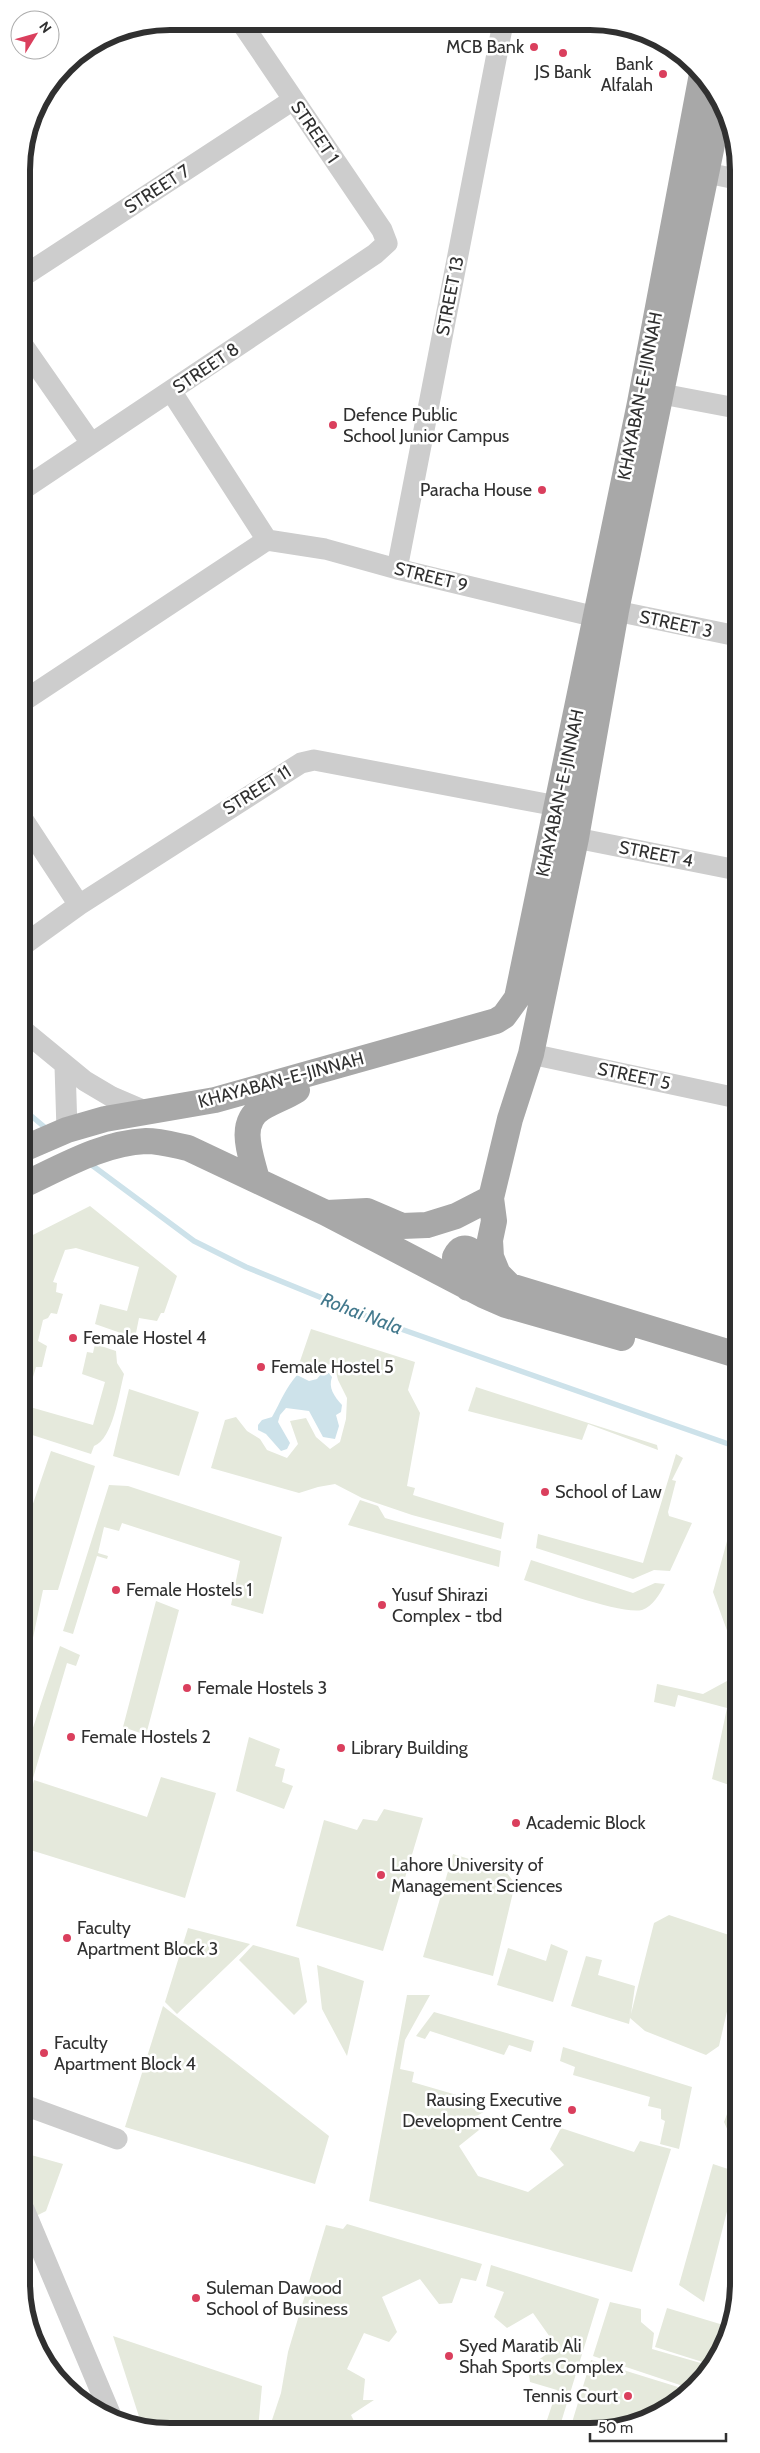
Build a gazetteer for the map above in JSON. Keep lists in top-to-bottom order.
{
  "streets": {
    "main road": ["KHAYABAN-E-JINNAH"],
    "street": [
      "STREET 1",
      "STREET 7",
      "STREET 13",
      "STREET 8",
      "STREET 9",
      "STREET 3",
      "STREET 11",
      "STREET 4",
      "STREET 5"
    ]
  },
  "crossings": [
    ["STREET 1", "STREET 7"],
    ["STREET 1", "STREET 8"],
    ["STREET 13", "STREET 9"],
    ["KHAYABAN-E-JINNAH", "STREET 9"],
    ["KHAYABAN-E-JINNAH", "STREET 3"],
    ["KHAYABAN-E-JINNAH", "STREET 11"],
    ["KHAYABAN-E-JINNAH", "STREET 4"],
    ["KHAYABAN-E-JINNAH", "STREET 5"],
    ["STREET 9", "STREET 3"]
  ],
  "water": ["Rohai Nala"],
  "places": [
    "MCB Bank",
    "JS Bank",
    "Bank Alfalah",
    "Defence Public School Junior Campus",
    "Paracha House",
    "Female Hostel 4",
    "Female Hostel 5",
    "School of Law",
    "Female Hostels 1",
    "Yusuf Shirazi Complex - tbd",
    "Female Hostels 3",
    "Female Hostels 2",
    "Library Building",
    "Academic Block",
    "Lahore University of Management Sciences",
    "Faculty Apartment Block 3",
    "Faculty Apartment Block 4",
    "Rausing Executive Development Centre",
    "Suleman Dawood School of Business",
    "Syed Maratib Ali Shah Sports Complex",
    "Tennis Court"
  ],
  "scale_bar": "50 m",
  "north": "top right"
}
